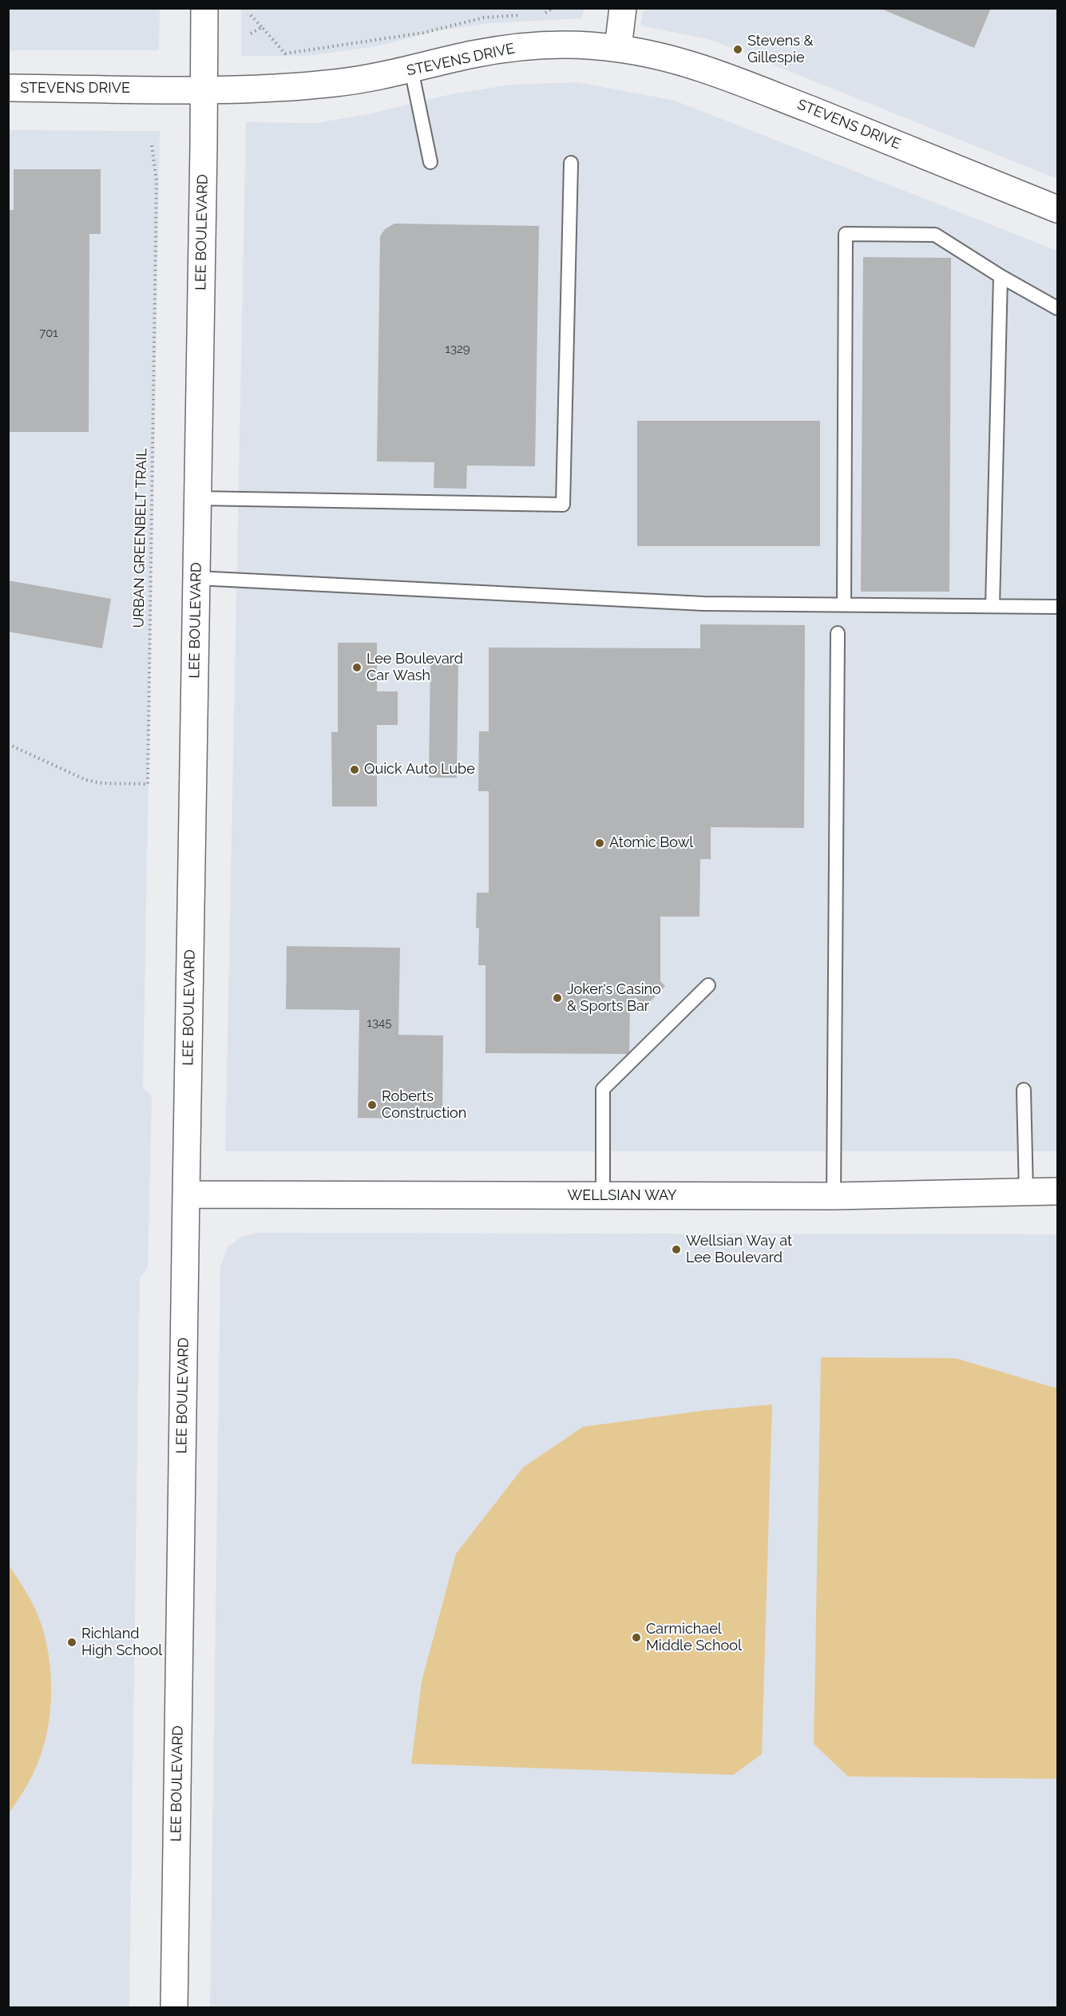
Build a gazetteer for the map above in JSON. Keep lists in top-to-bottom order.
{
  "streets": {
    "street": ["STEVENS DRIVE", "LEE BOULEVARD", "WELLSIAN WAY"],
    "path": ["URBAN GREENBELT TRAIL"]
  },
  "crossings": [
    ["STEVENS DRIVE", "LEE BOULEVARD"],
    ["LEE BOULEVARD", "WELLSIAN WAY"]
  ],
  "places": [
    "Stevens & Gillespie",
    "Lee Boulevard Car Wash",
    "Quick Auto Lube",
    "Atomic Bowl",
    "Joker's Casino & Sports Bar",
    "Roberts Construction",
    "Wellsian Way at Lee Boulevard",
    "Carmichael Middle School",
    "Richland High School"
  ],
  "house_numbers": ["701", "1329", "1345"]
}
